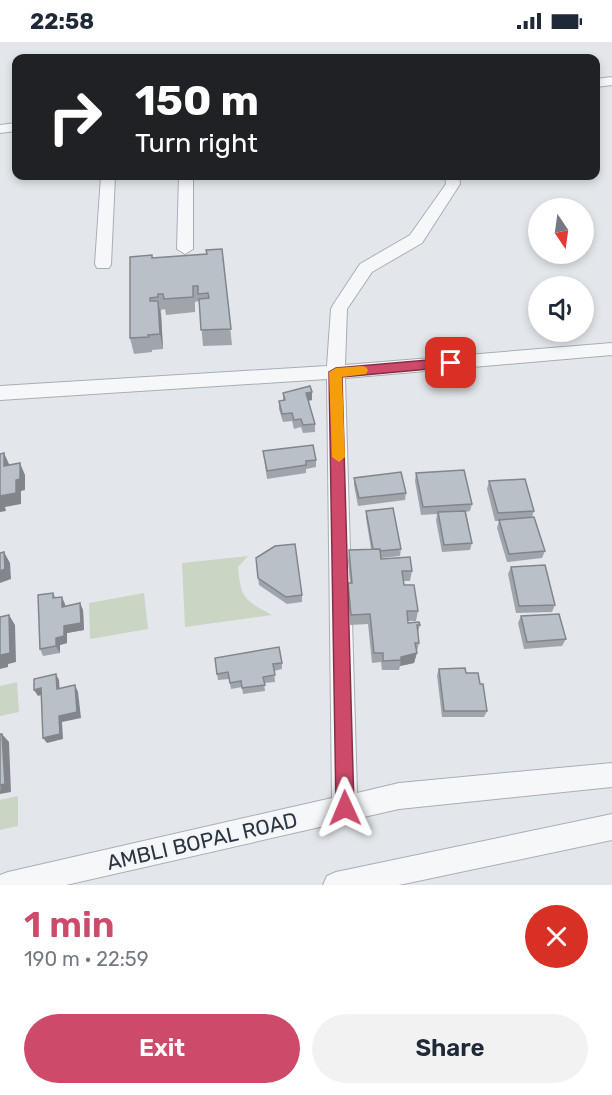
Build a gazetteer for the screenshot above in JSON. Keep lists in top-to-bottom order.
{
  "streets": {
    "street": ["AMBLI BOPAL ROAD"]
  },
  "north": "bottom",
  "page": {
    "status": "22:58",
    "turn": ["150 m", "Turn right"],
    "heading": ["1 min", "190 m · 22:59"],
    "buttons": ["Exit", "Share"]
  }
}
